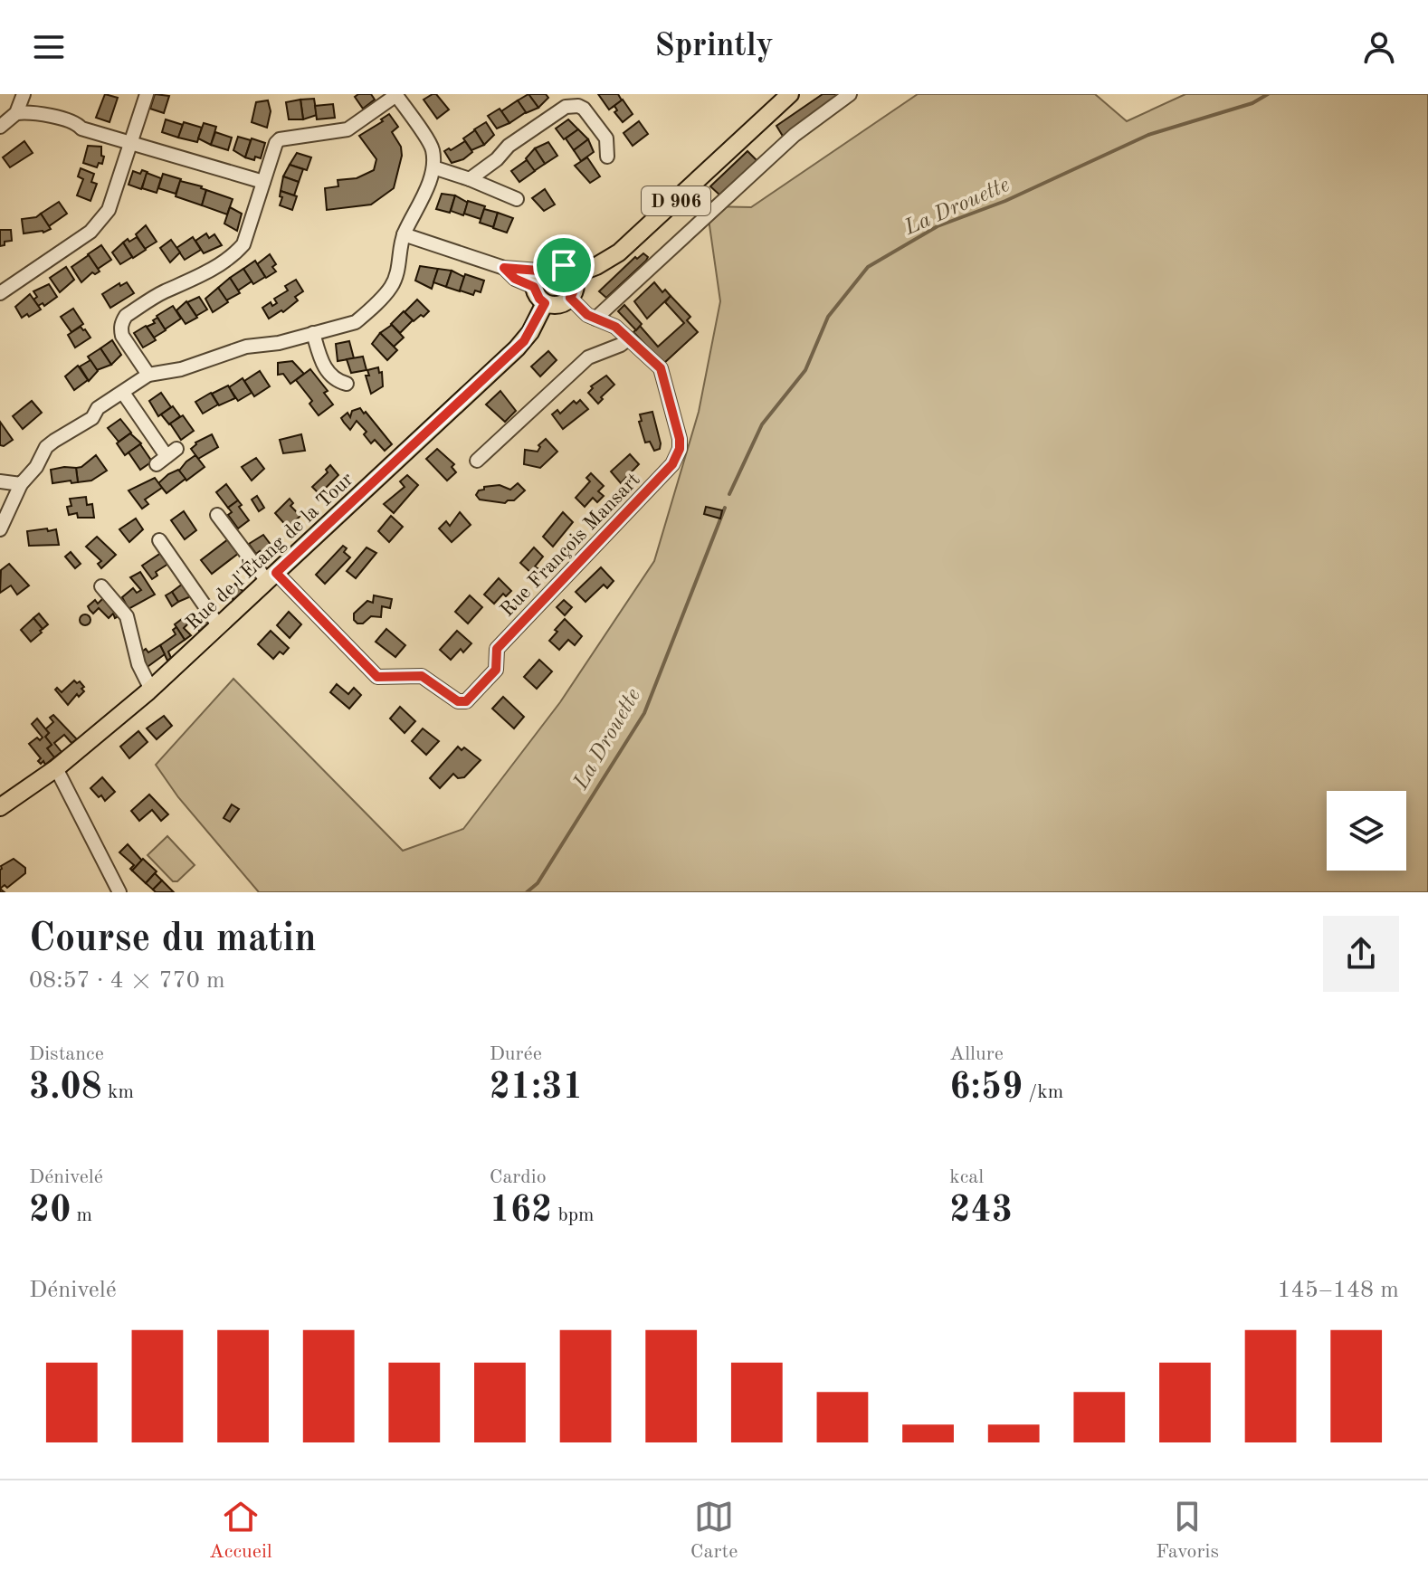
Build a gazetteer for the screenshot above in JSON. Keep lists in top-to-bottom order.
{
  "streets": {
    "main road": ["D 906", "Rue de l'Étang de la Tour"],
    "street": ["Rue François Mansart"]
  },
  "crossings": [
    ["D 906", "Rue François Mansart"],
    ["D 906", "Rue de l'Étang de la Tour"],
    ["Rue François Mansart", "Rue de l'Étang de la Tour"]
  ],
  "water": ["La Drouette"],
  "page": {
    "header": "Sprintly",
    "heading": ["Course du matin", "08:57 · 4 × 770 m"],
    "stats": [
      ["Distance", "3.08 km"],
      ["Durée", "21:31"],
      ["Allure", "6:59 /km"],
      ["Dénivelé", "20 m"],
      ["Cardio", "162 bpm"],
      ["kcal", "243"]
    ],
    "chart": ["Dénivelé", "145–148 m"],
    "tabs": ["Accueil", "Carte", "Favoris"]
  }
}
